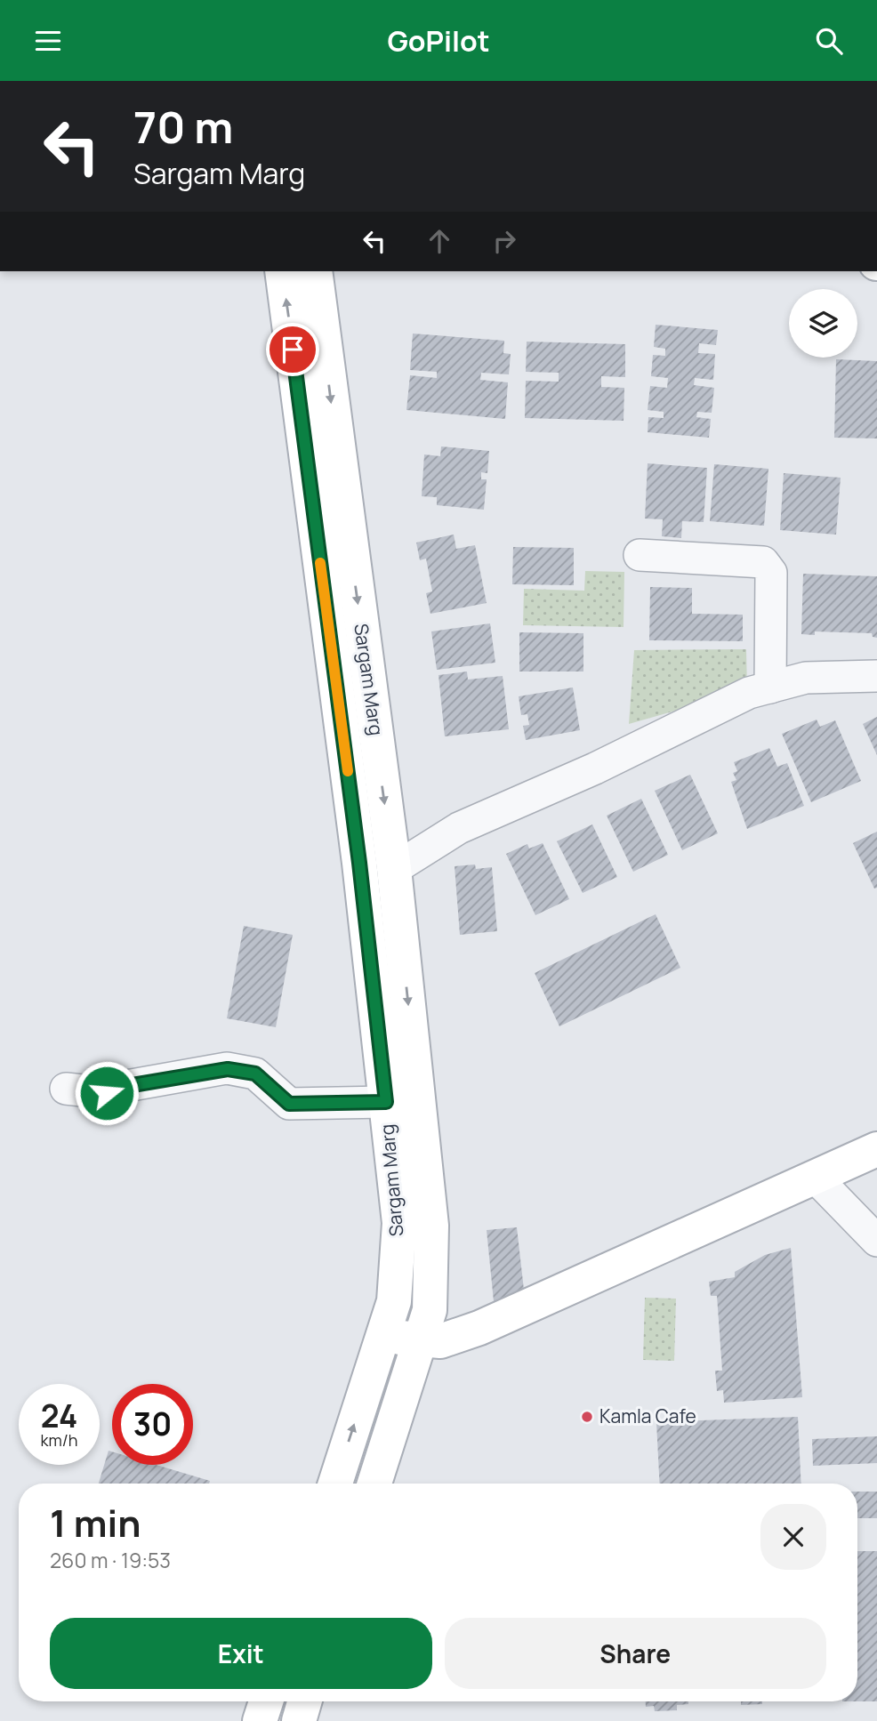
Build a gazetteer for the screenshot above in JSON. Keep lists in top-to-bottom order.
{
  "streets": {
    "main road": ["Sargam Marg"]
  },
  "places": ["Kamla Cafe"],
  "page": {
    "header": "GoPilot",
    "turn": ["70 m", "Sargam Marg"],
    "speed": "24 km/h",
    "limit": "30",
    "heading": ["1 min", "260 m · 19:53"],
    "buttons": ["Exit", "Share"]
  }
}
